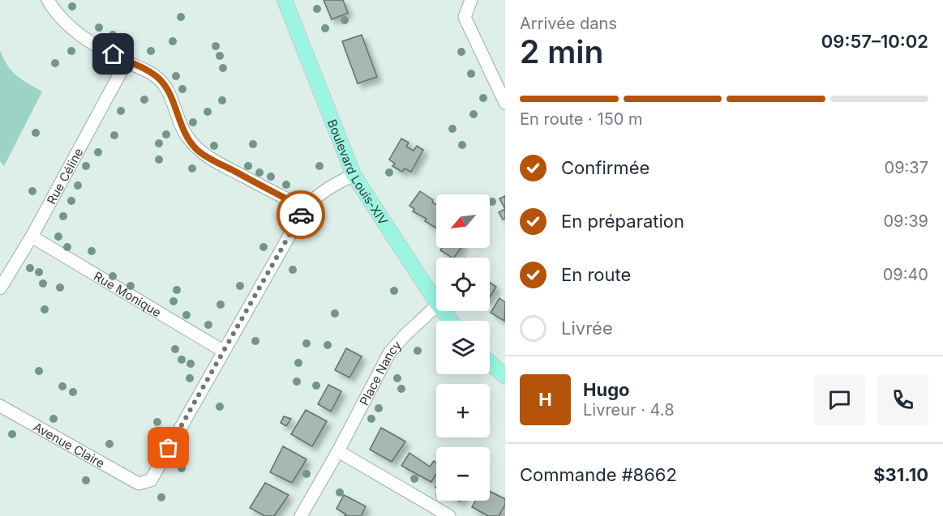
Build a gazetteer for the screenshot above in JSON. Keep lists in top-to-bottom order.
{
  "streets": {
    "main road": ["Boulevard Louis-XIV"],
    "street": [
      "Rue Céline",
      "Rue Monique",
      "Place Nancy",
      "Avenue Claire"
    ]
  },
  "crossings": [
    ["Rue Céline", "Rue Monique"],
    ["Rue Monique", "Avenue Claire"]
  ],
  "north": "bottom left",
  "page": {
    "heading": ["2 min", "Arrivée dans", "09:57–10:02"],
    "panel": [
      "Hugo",
      "Livreur · 4.8",
      "Commande #8662",
      "$31.10"
    ],
    "bar": "En route · 150 m",
    "list": [
      ["Confirmée", "09:37"],
      ["En préparation", "09:39"],
      ["En route", "09:40"],
      "Livrée"
    ],
    "map_buttons": ["+", "−"],
    "round": "H"
  }
}
